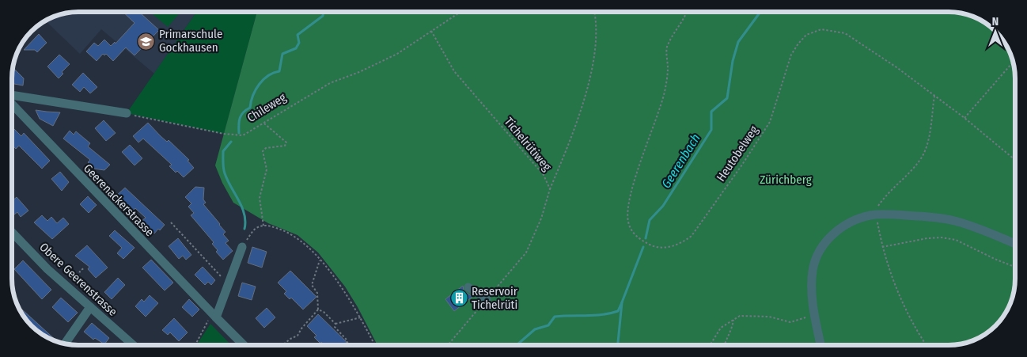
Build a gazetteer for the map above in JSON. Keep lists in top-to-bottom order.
{
  "streets": {
    "street": ["Geerenackerstrasse", "Obere Geerenstrasse"],
    "path": ["Chileweg", "Tichelrütiweg", "Heutobelweg"]
  },
  "crossings": [
    ["Chileweg", "Tichelrütiweg"]
  ],
  "water": ["Geerenbach"],
  "parks": ["Zürichberg"],
  "places": {
    "school or university": ["Primarschule Gockhausen"],
    "building": ["Reservoir Tichelrüti"]
  },
  "north": "top"
}
